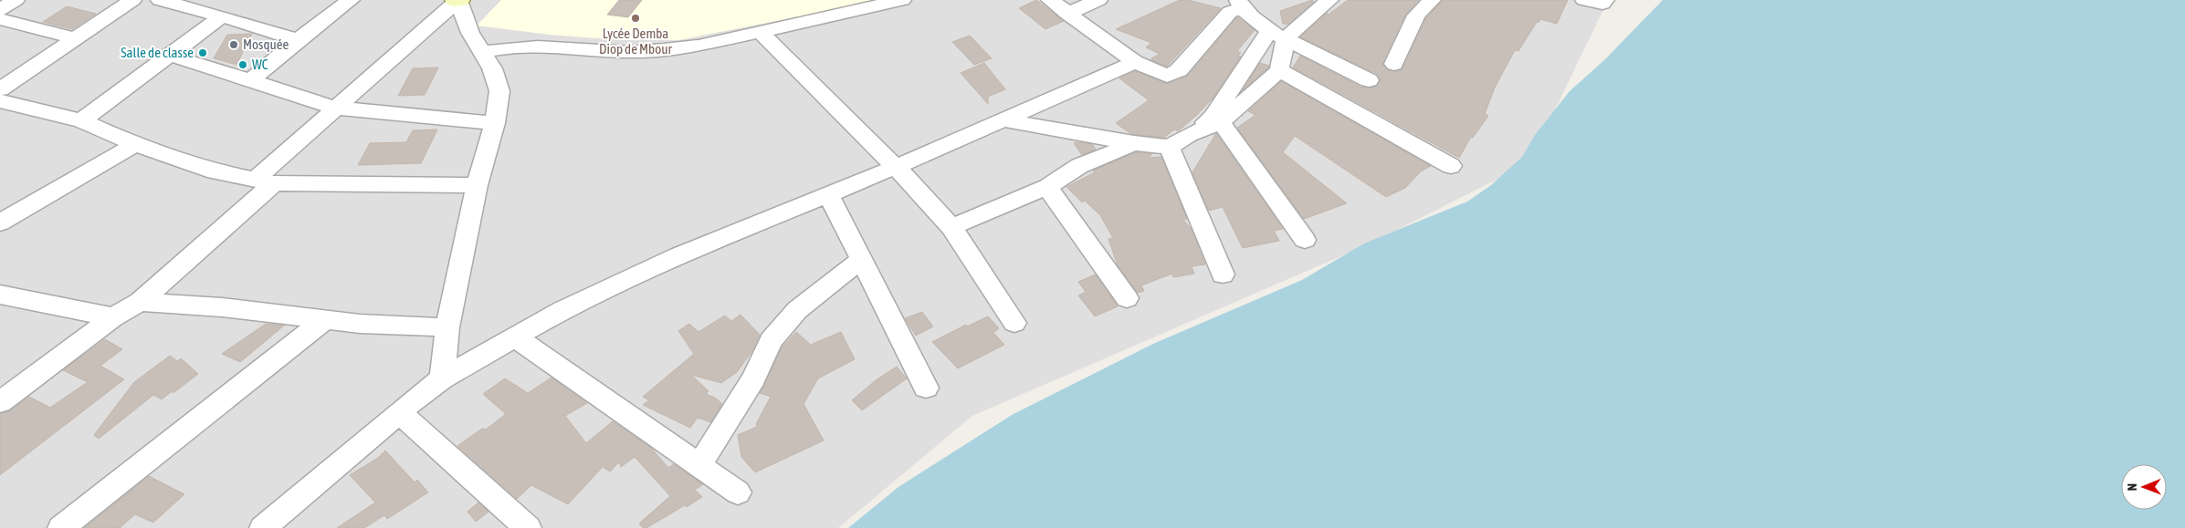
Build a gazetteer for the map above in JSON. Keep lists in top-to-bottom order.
{
  "places": [
    "Lycée Demba Diop de Mbour",
    "Mosquée",
    "Salle de classe",
    "WC"
  ],
  "north": "left"
}
